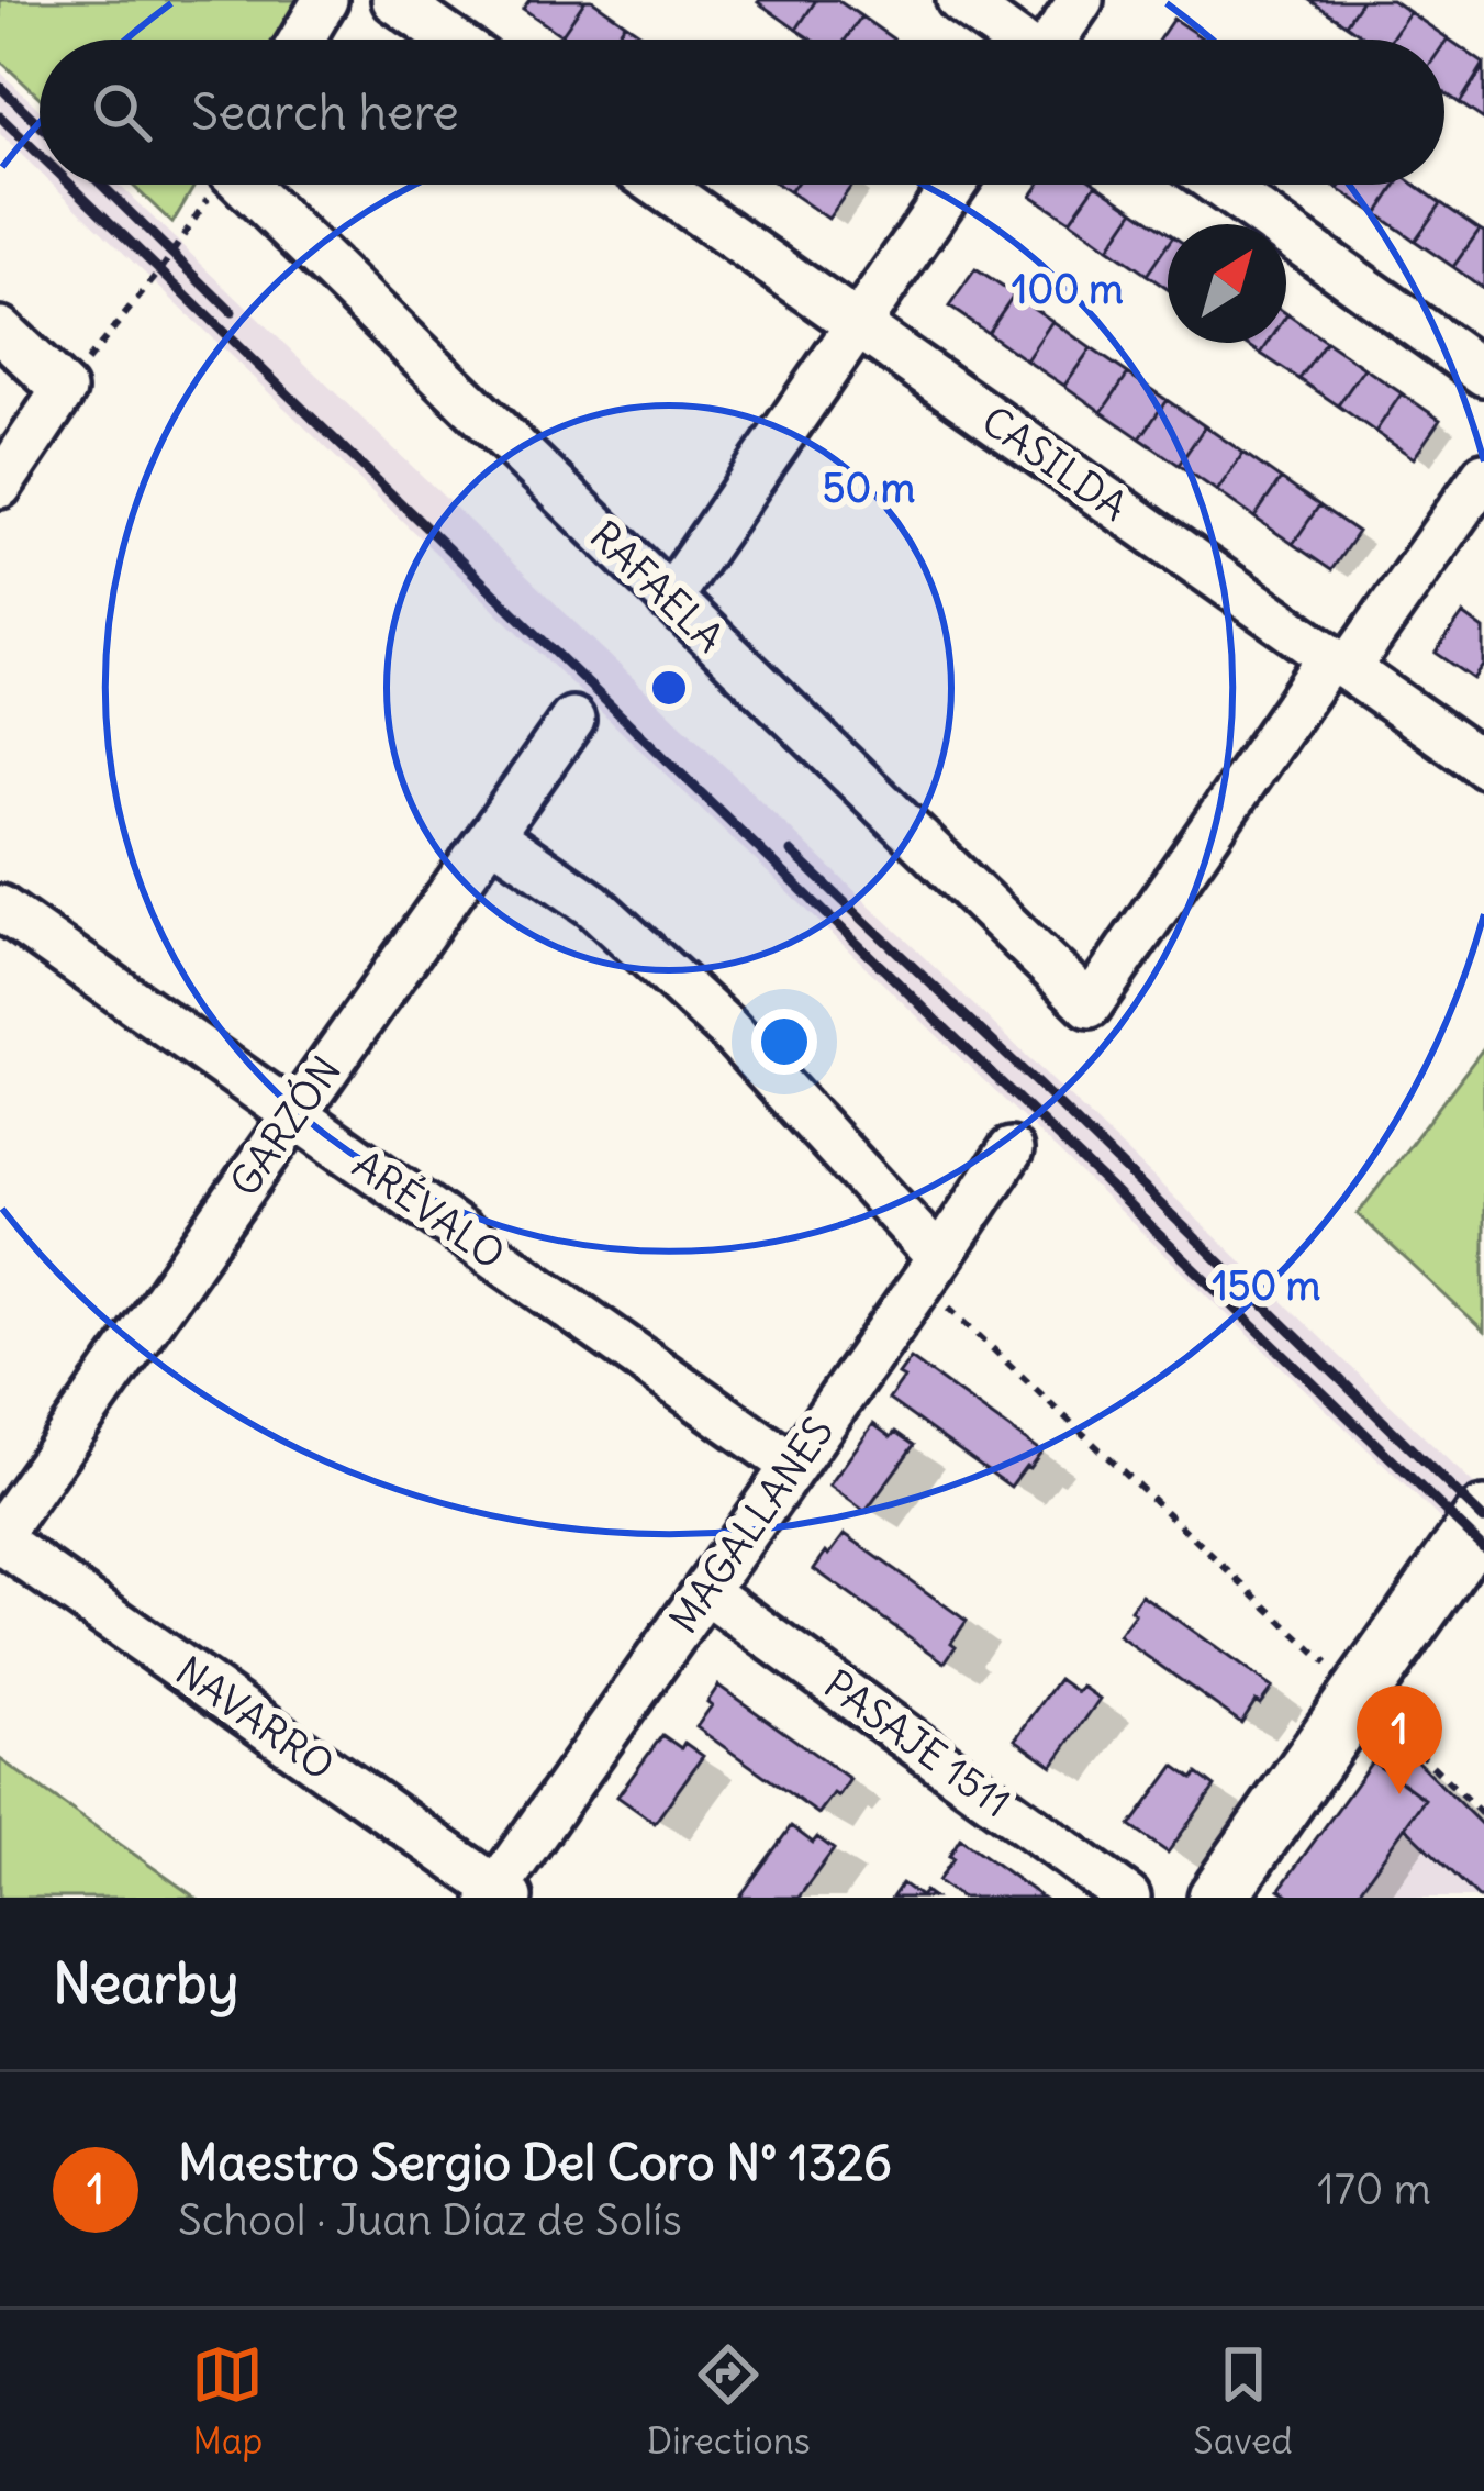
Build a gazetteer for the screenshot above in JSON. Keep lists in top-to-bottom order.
{
  "streets": {
    "street": [
      "CASILDA",
      "RAFAELA",
      "GARZÓN",
      "ARÉVALO",
      "MAGALLANES",
      "NAVARRO",
      "PASAJE 1511"
    ]
  },
  "crossings": [
    ["CASILDA", "RAFAELA"],
    ["GARZÓN", "ARÉVALO"],
    ["GARZÓN", "NAVARRO"],
    ["ARÉVALO", "MAGALLANES"],
    ["MAGALLANES", "NAVARRO"],
    ["MAGALLANES", "PASAJE 1511"]
  ],
  "north": "top right",
  "page": {
    "search": "Search here",
    "pins": "1",
    "heading": "Nearby",
    "list": [
      {
        "mark": "1",
        "name": "Maestro Sergio Del Coro N° 1326",
        "note": "School · Juan Díaz de Solís",
        "value": "170 m"
      }
    ],
    "nav": ["Map", "Directions", "Saved"]
  },
  "rings": ["100 m", "50 m", "150 m"]
}
